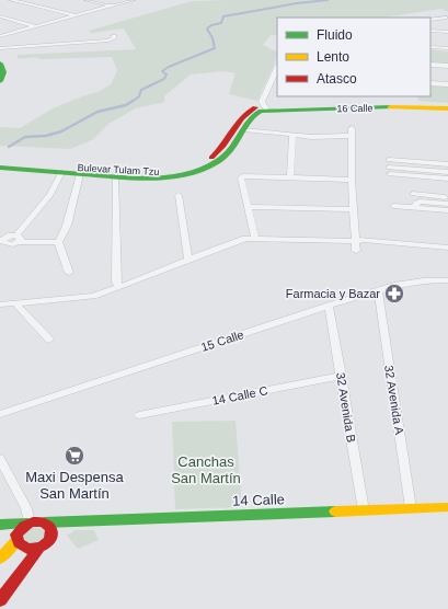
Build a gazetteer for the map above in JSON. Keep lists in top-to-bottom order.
{
  "streets": {
    "main road": ["16 Calle", "Bulevar Tulam Tzu", "14 Calle"],
    "street": [
      "15 Calle",
      "14 Calle C",
      "32 Avenida A",
      "32 Avenida B"
    ]
  },
  "crossings": [
    ["16 Calle", "Bulevar Tulam Tzu"],
    ["15 Calle", "32 Avenida A"],
    ["15 Calle", "32 Avenida B"],
    ["14 Calle C", "32 Avenida B"],
    ["32 Avenida A", "14 Calle"],
    ["32 Avenida B", "14 Calle"]
  ],
  "parks": ["Canchas San Martín"],
  "places": {
    "pharmacy": ["Farmacia y Bazar"],
    "supermarket": ["Maxi Despensa San Martín"]
  },
  "legend": ["Fluido", "Lento", "Atasco"]
}
